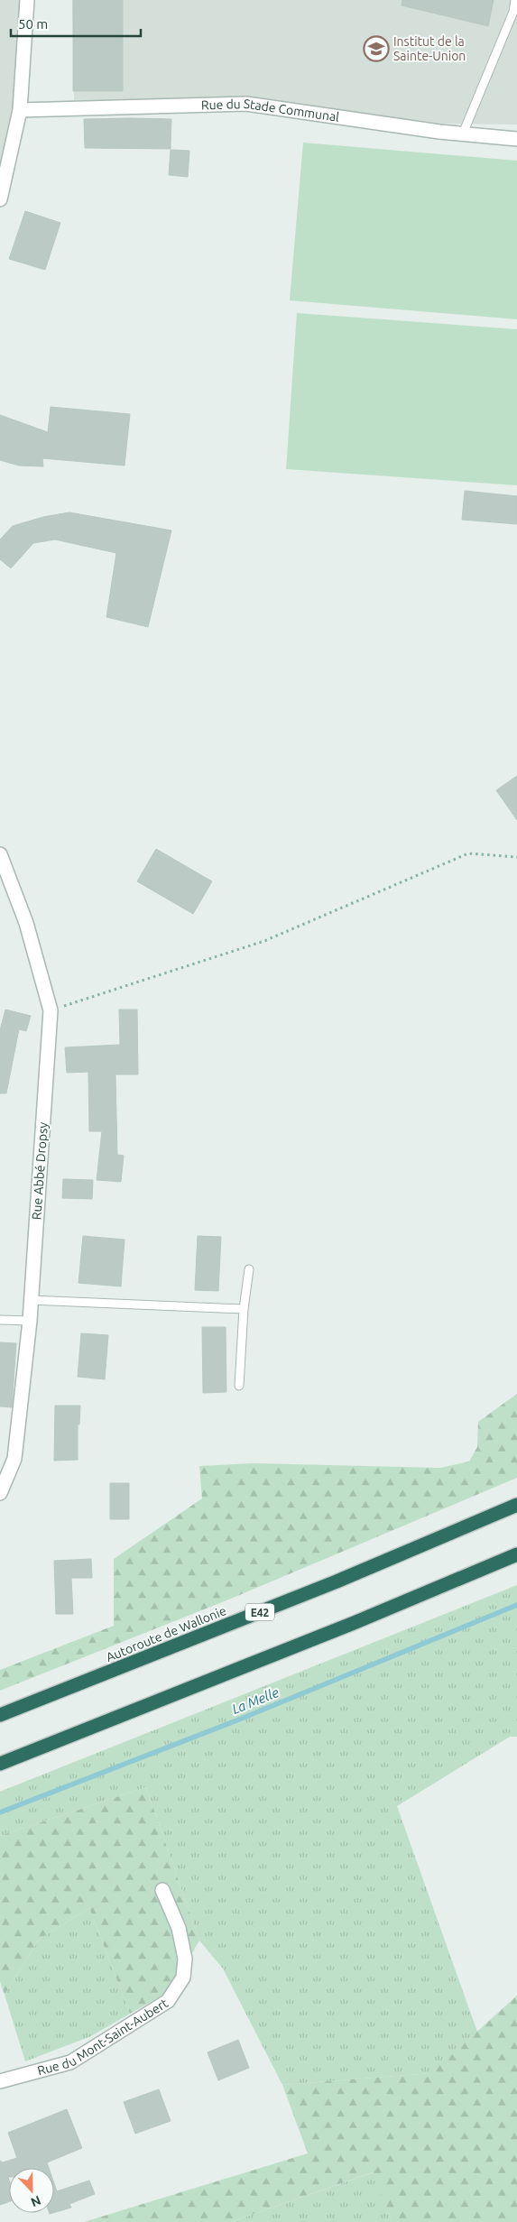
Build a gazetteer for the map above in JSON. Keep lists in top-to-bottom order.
{
  "streets": {
    "highway": ["E42", "Autoroute de Wallonie"],
    "street": ["Rue du Stade Communal", "Rue Abbé Dropsy", "Rue du Mont-Saint-Aubert"]
  },
  "water": ["La Melle"],
  "places": {
    "school or university": ["Institut de la Sainte-Union"]
  },
  "scale_bar": "50 m",
  "north": "bottom"
}
